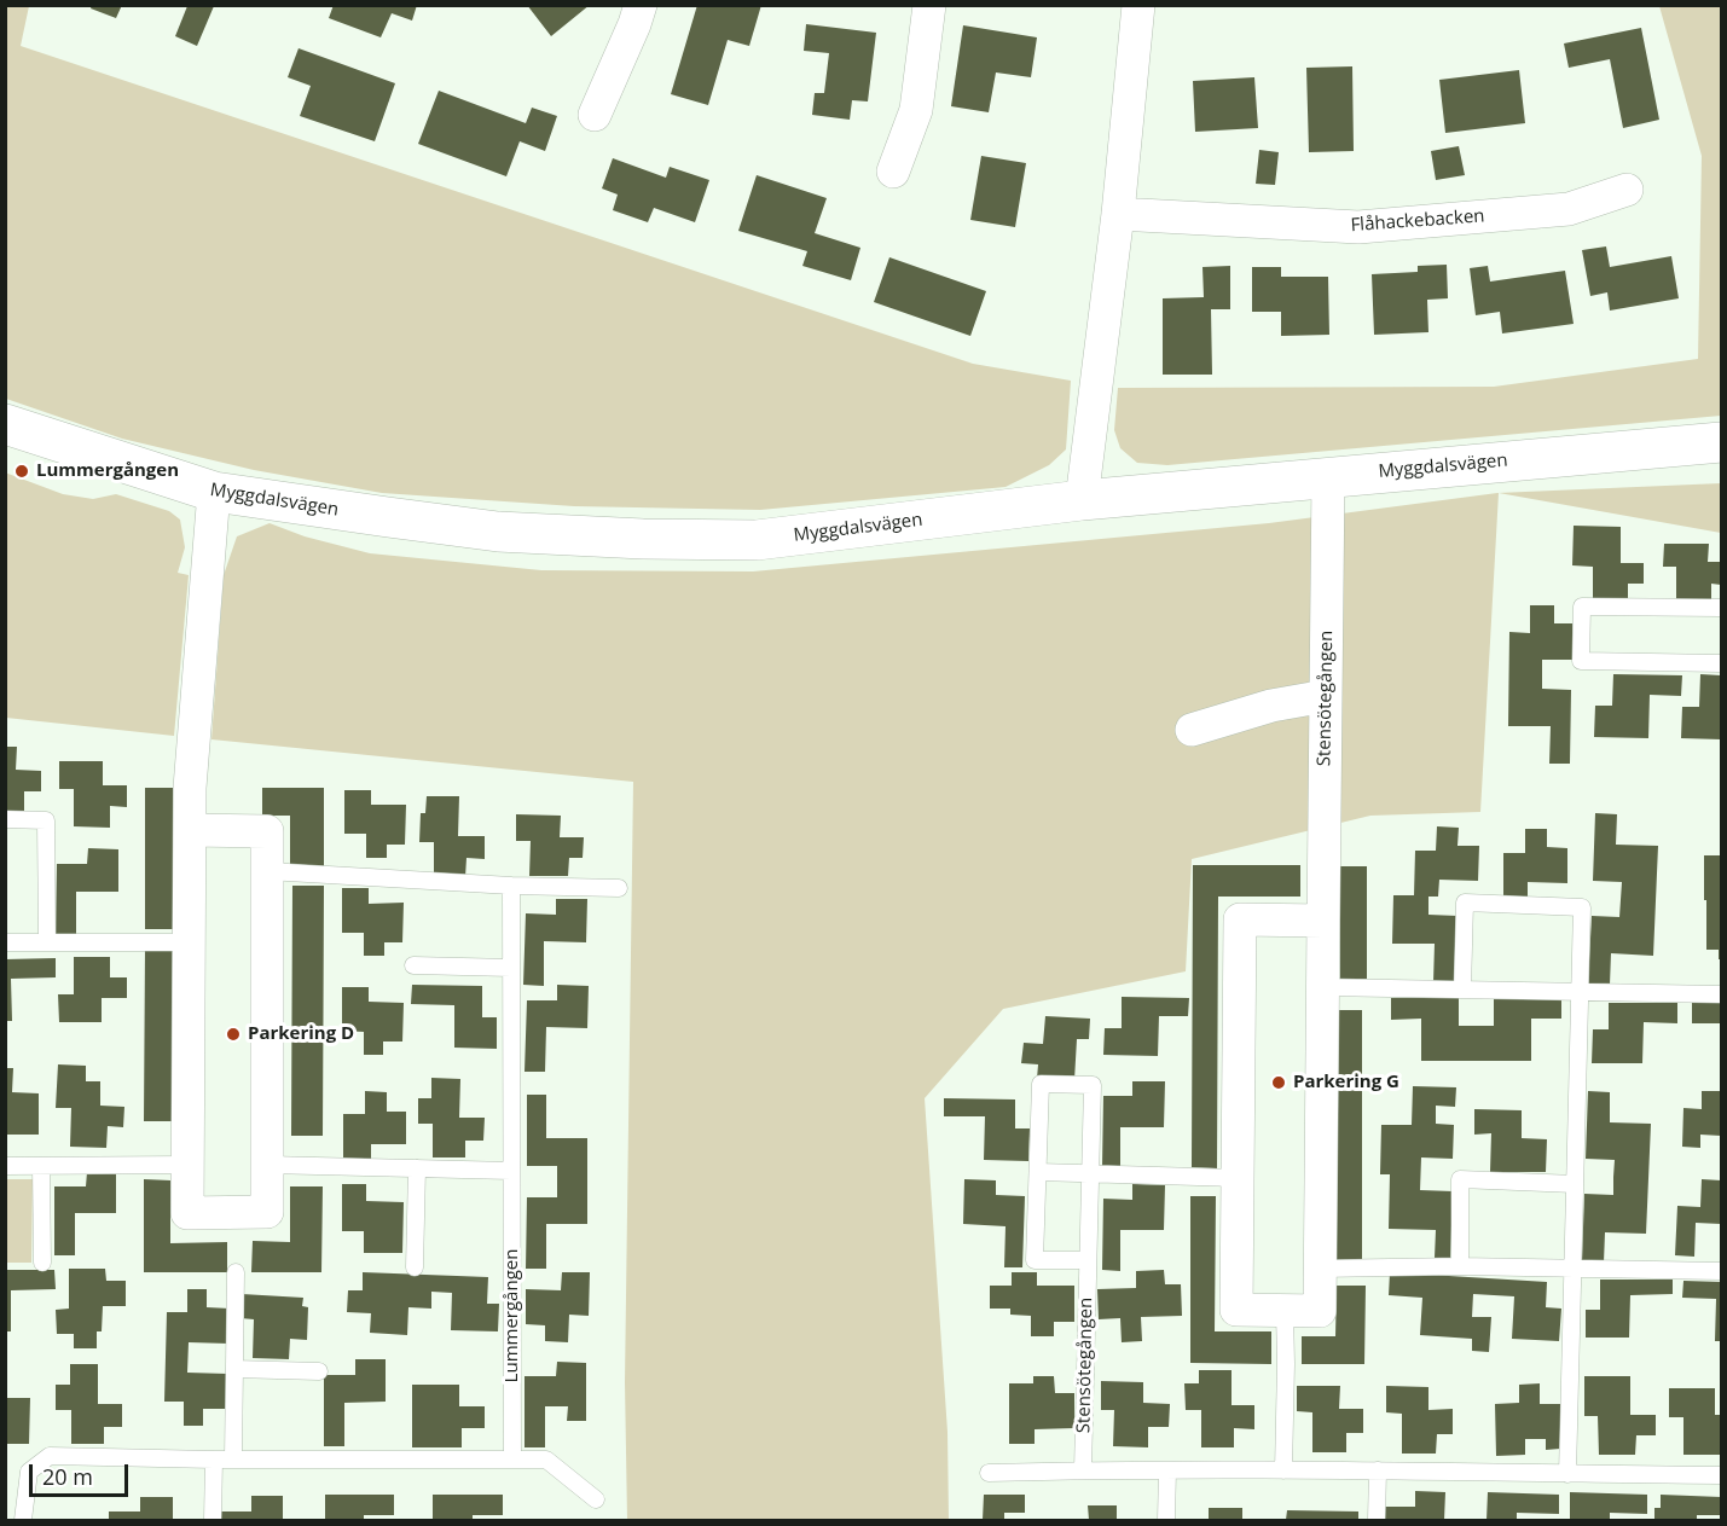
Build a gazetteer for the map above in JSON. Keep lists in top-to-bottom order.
{
  "streets": {
    "street": ["Flåhackebacken", "Myggdalsvägen", "Stensötegången"],
    "lane": ["Lummergången"]
  },
  "crossings": [
    ["Myggdalsvägen", "Stensötegången"]
  ],
  "places": ["Lummergången", "Parkering D", "Parkering G"],
  "scale_bar": "20 m"
}
